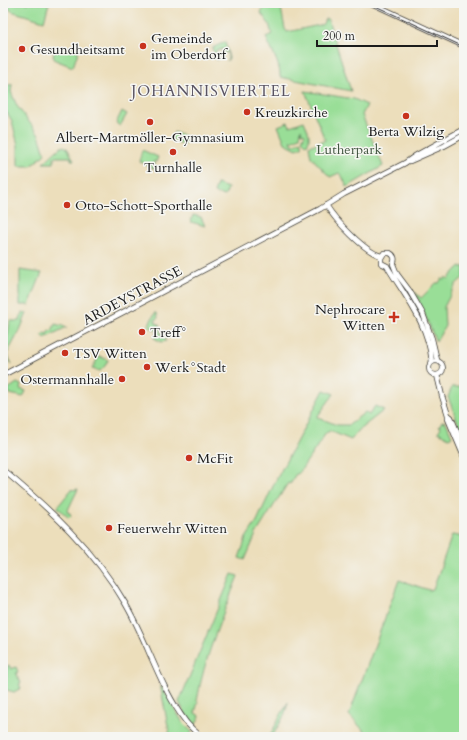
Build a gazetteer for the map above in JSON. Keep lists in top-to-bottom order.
{
  "streets": {
    "main road": ["ARDEYSTRASSE"]
  },
  "districts": ["JOHANNISVIERTEL"],
  "parks": ["Lutherpark"],
  "places": {
    "other": [
      "Gemeinde im Oberdorf",
      "Gesundheitsamt",
      "Kreuzkirche",
      "Berta Wilzig",
      "Albert-Martmöller-Gymnasium",
      "Turnhalle",
      "Otto-Schott-Sporthalle",
      "Treff°",
      "TSV Witten",
      "Werk°Stadt",
      "Ostermannhalle",
      "McFit",
      "Feuerwehr Witten"
    ],
    "health": ["Nephrocare Witten"]
  },
  "scale_bar": "200 m"
}
